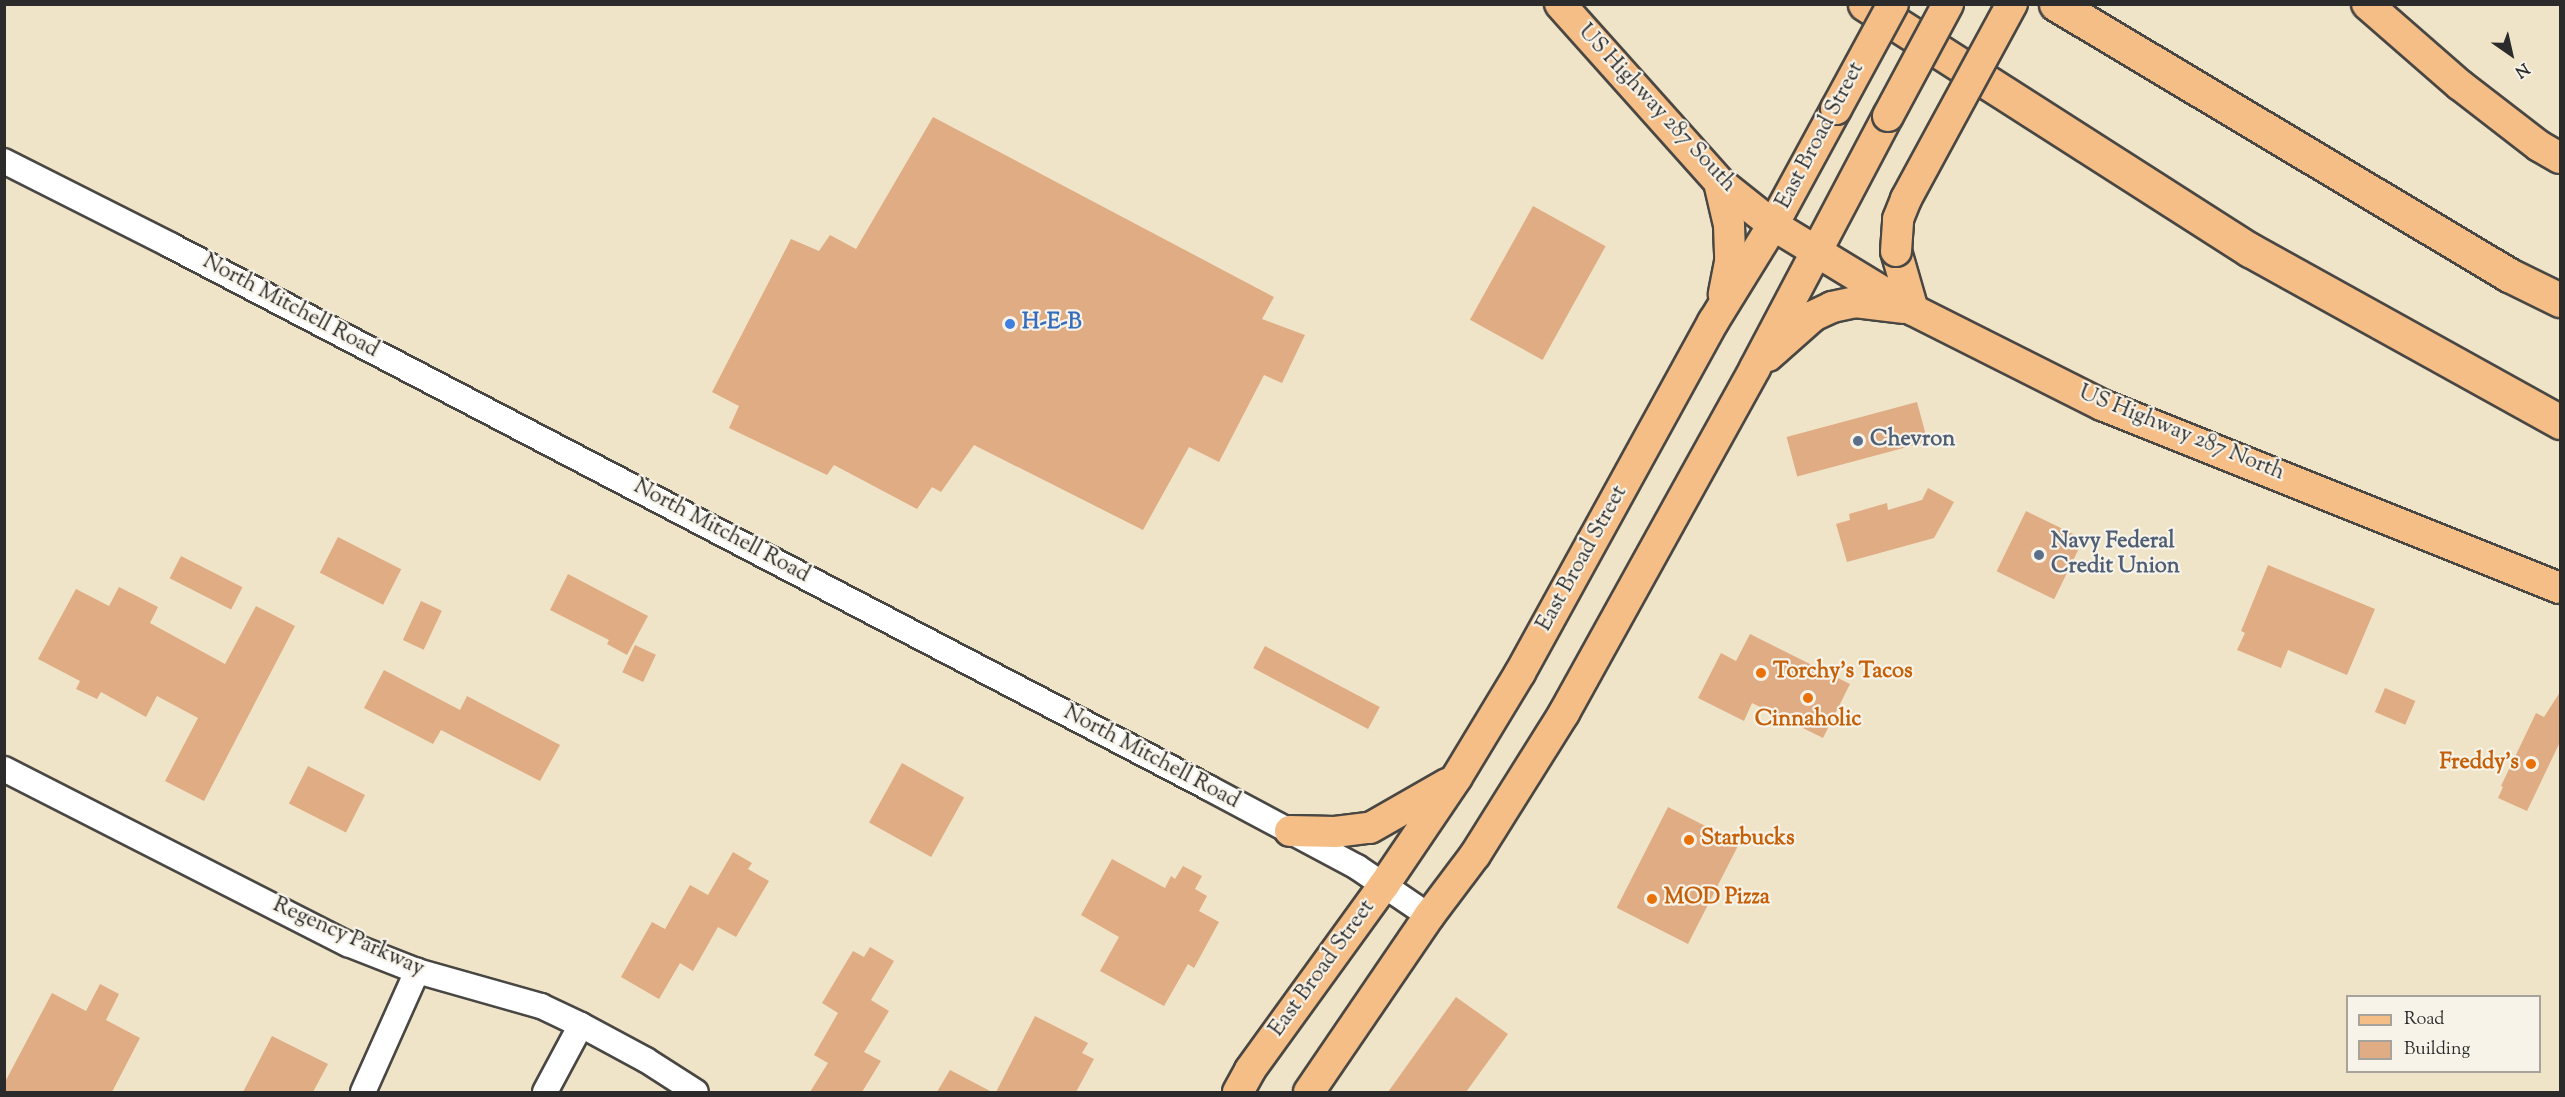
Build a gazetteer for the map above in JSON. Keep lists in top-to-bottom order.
{
  "streets": {
    "main road": ["US Highway 287 South", "East Broad Street", "US Highway 287 North"],
    "street": ["North Mitchell Road", "Regency Parkway"]
  },
  "crossings": [
    ["US Highway 287 South", "East Broad Street"],
    ["US Highway 287 South", "US Highway 287 North"],
    ["East Broad Street", "North Mitchell Road"]
  ],
  "places": [
    "H-E-B",
    "Chevron",
    "Navy Federal Credit Union",
    "Torchy's Tacos",
    "Cinnaholic",
    "Freddy's",
    "Starbucks",
    "MOD Pizza"
  ],
  "legend": ["Road", "Building"],
  "north": "bottom right"
}
